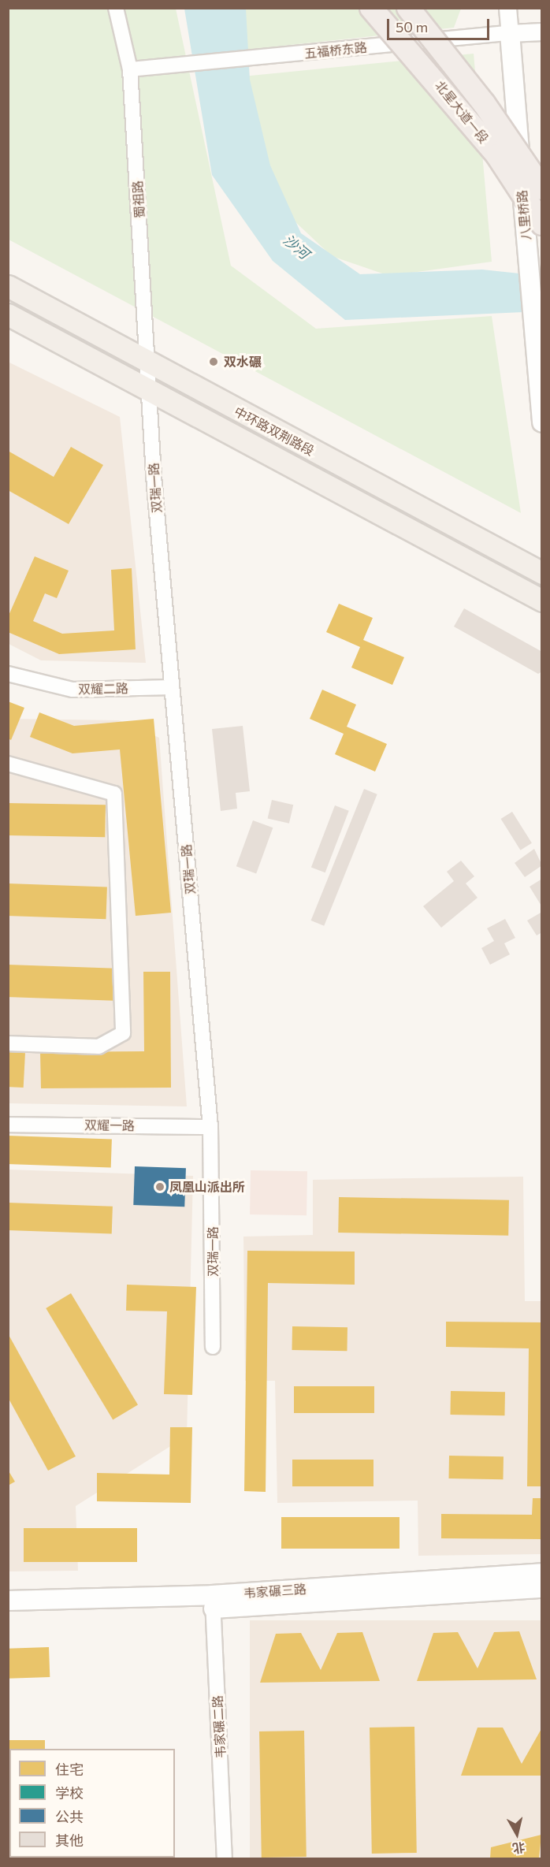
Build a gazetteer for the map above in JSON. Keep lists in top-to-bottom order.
{
  "streets": {
    "highway": ["北星大道一段"],
    "main road": ["八里桥路", "中环路双荆路段", "韦家碾三路"],
    "street": [
      "五福桥东路",
      "蜀祖路",
      "双瑞一路",
      "双耀二路",
      "双耀一路",
      "韦家碾二路"
    ]
  },
  "crossings": [
    ["五福桥东路", "蜀祖路"],
    ["五福桥东路", "八里桥路"],
    ["蜀祖路", "中环路双荆路段"],
    ["蜀祖路", "双瑞一路"],
    ["中环路双荆路段", "双瑞一路"],
    ["双瑞一路", "双耀二路"],
    ["双瑞一路", "双耀一路"],
    ["韦家碾三路", "韦家碾二路"]
  ],
  "water": ["沙河"],
  "places": ["双水碾", "凤凰山派出所"],
  "legend": [
    "住宅",
    "学校",
    "公共",
    "其他"
  ],
  "scale_bar": "50 m",
  "north": "bottom"
}
